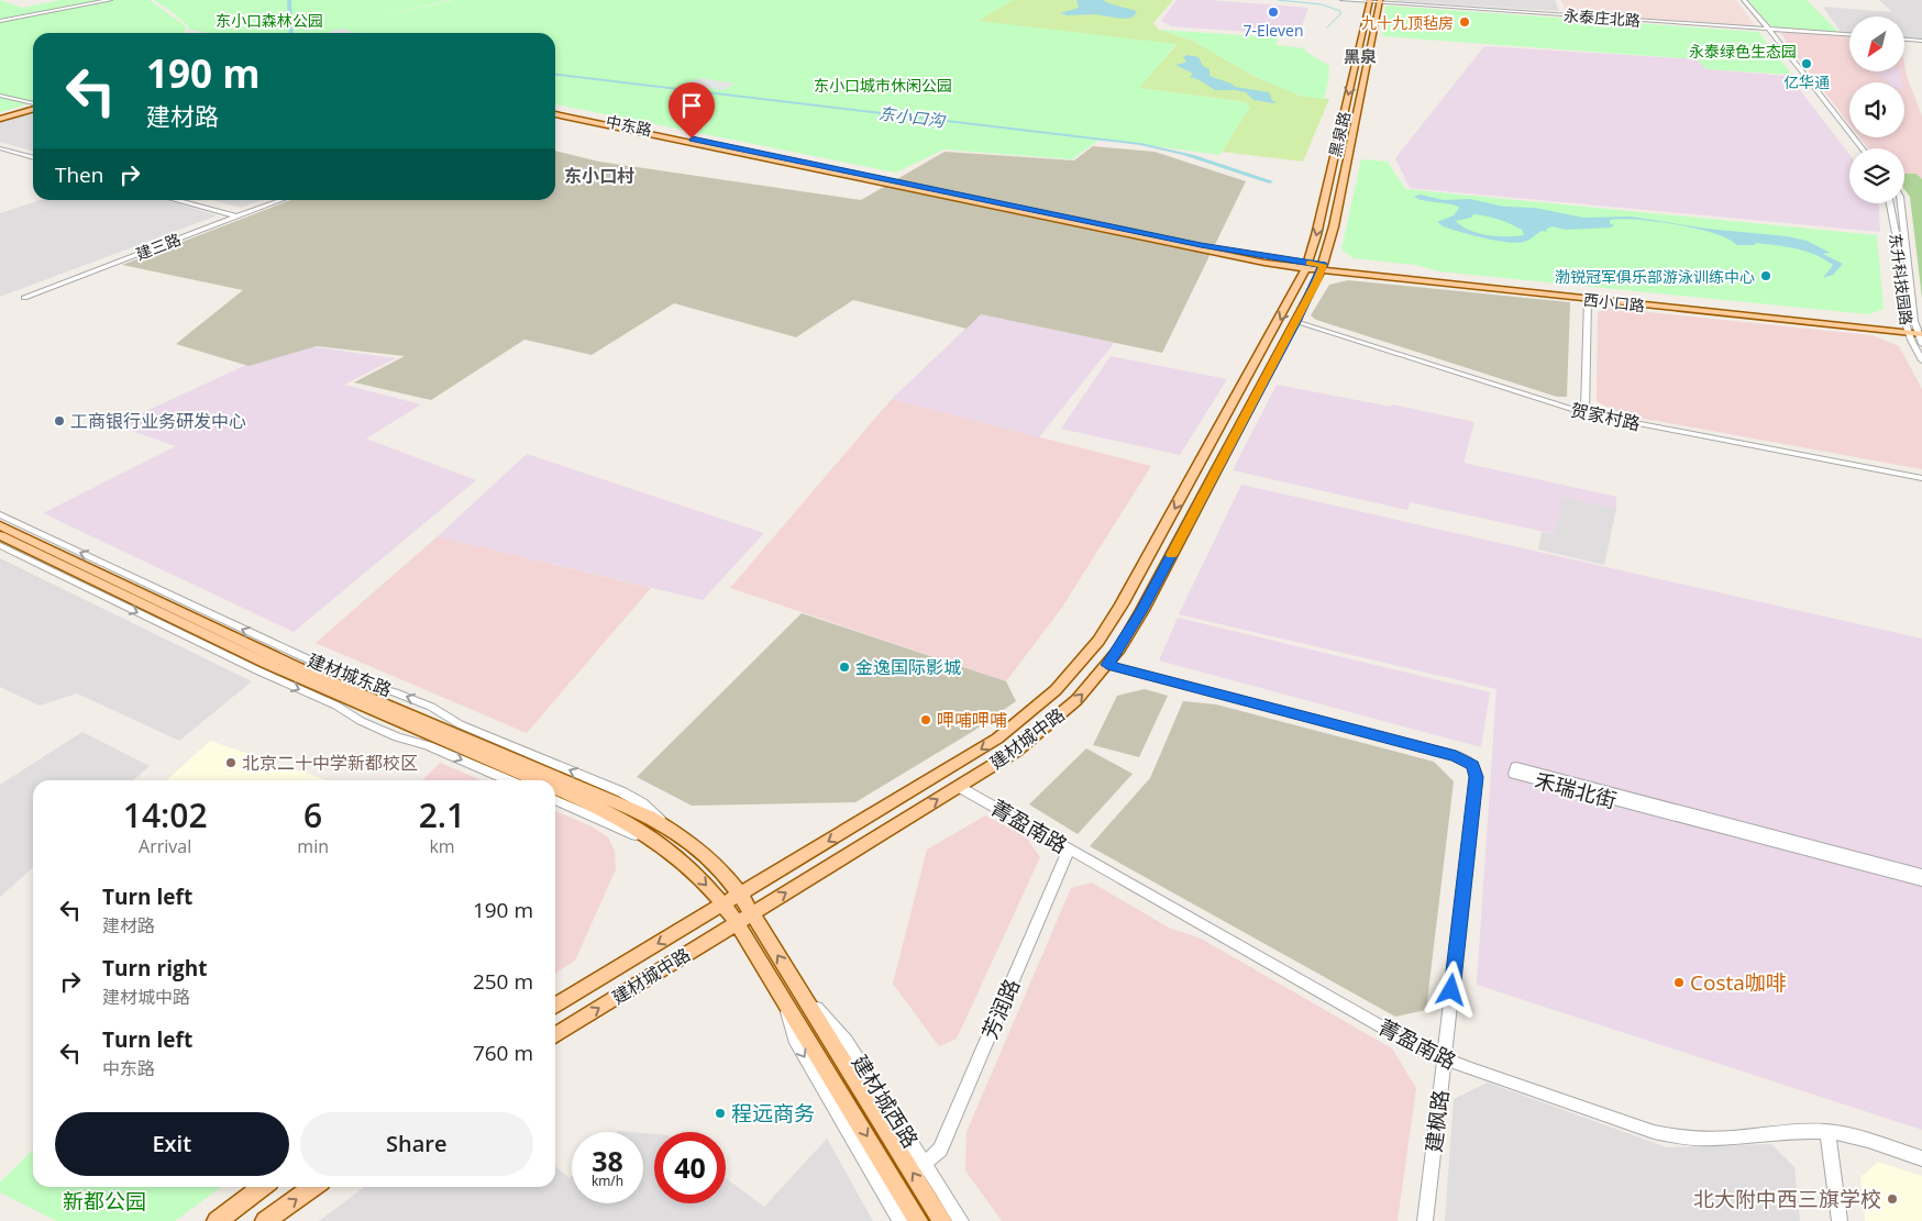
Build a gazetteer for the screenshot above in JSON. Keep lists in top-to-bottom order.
{
  "streets": {
    "main road": [
      "中东路",
      "黑泉路",
      "西小口路",
      "建材城东路",
      "建材城中路",
      "建材城西路"
    ],
    "street": [
      "永泰庄北路",
      "建三路",
      "东升科技园路",
      "贺家村路",
      "禾瑞北街",
      "菁盈南路",
      "芳润路",
      "建枫路"
    ]
  },
  "crossings": [
    ["永泰庄北路", "黑泉路"],
    ["中东路", "黑泉路"],
    ["中东路", "西小口路"],
    ["中东路", "建材城中路"],
    ["黑泉路", "西小口路"],
    ["黑泉路", "建材城中路"],
    ["东升科技园路", "西小口路"],
    ["西小口路", "建材城中路"],
    ["贺家村路", "建材城中路"],
    ["建材城东路", "建材城中路"],
    ["建材城东路", "建材城西路"],
    ["建材城中路", "菁盈南路"],
    ["建材城中路", "建材城西路"],
    ["菁盈南路", "芳润路"],
    ["菁盈南路", "建枫路"],
    ["芳润路", "建材城西路"]
  ],
  "districts": ["黑泉", "东小口村"],
  "water": ["东小口沟"],
  "parks": [
    "东小口森林公园",
    "永泰绿色生态园",
    "东小口城市休闲公园",
    "新都公园"
  ],
  "places": [
    "7-Eleven",
    "九十九顶毡房",
    "亿华通",
    "渤锐冠军俱乐部游泳训练中心",
    "工商银行业务研发中心",
    "金逸国际影城",
    "呷哺呷哺",
    "北京二十中学新都校区",
    "Costa咖啡",
    "程远商务",
    "北大附中西三旗学校"
  ],
  "north": "bottom left",
  "page": {
    "turn": ["190 m", "建材路"],
    "then": "Then",
    "eta": [
      "14:02",
      "Arrival",
      "6",
      "min",
      "2.1",
      "km"
    ],
    "list": [
      {
        "name": "Turn left",
        "note": "建材路",
        "value": "190 m"
      },
      {
        "name": "Turn right",
        "note": "建材城中路",
        "value": "250 m"
      },
      {
        "name": "Turn left",
        "note": "中东路",
        "value": "760 m"
      }
    ],
    "buttons": ["Exit", "Share"],
    "speed": "38 km/h",
    "limit": "40"
  }
}
